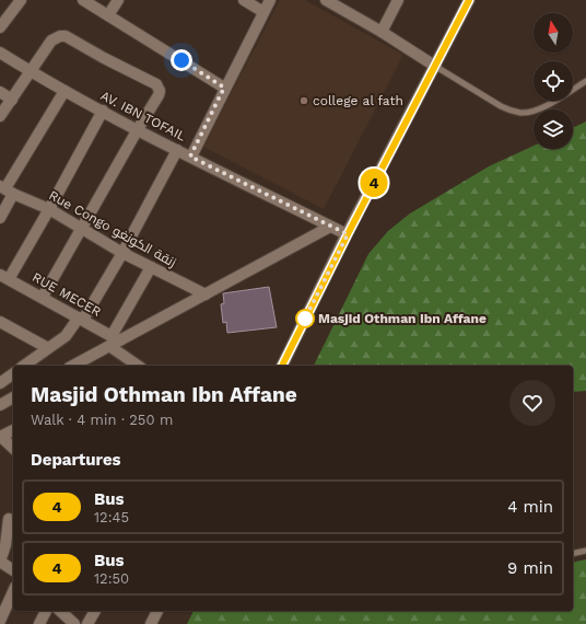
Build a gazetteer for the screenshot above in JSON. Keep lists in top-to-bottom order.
{
  "streets": {
    "street": ["AV. IBN TOFAIL", "Rue Congo زنقة الكونغو", "RUE MECER"]
  },
  "places": ["college al fath", "Masjid Othman Ibn Affane"],
  "lines": ["bus line 4"],
  "north": "top",
  "page": {
    "on_map": "4",
    "heading": [
      ["Masjid Othman Ibn Affane", "Walk · 4 min · 250 m"],
      "Departures"
    ],
    "list": [
      {
        "mark": "4",
        "name": "Bus",
        "note": "12:45",
        "value": "4 min"
      },
      {
        "mark": "4",
        "name": "Bus",
        "note": "12:50",
        "value": "9 min"
      }
    ]
  }
}
